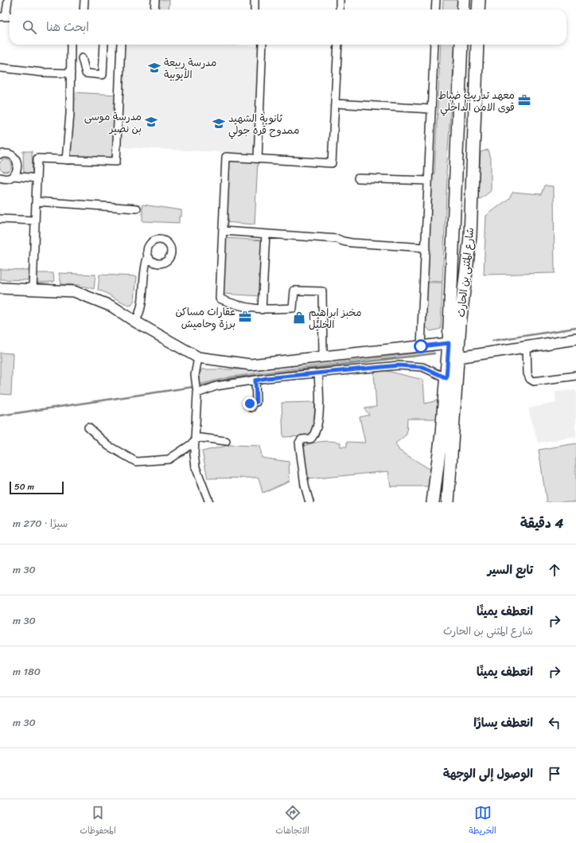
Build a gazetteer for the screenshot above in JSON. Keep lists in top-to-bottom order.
{
  "streets": {
    "main road": ["شارع المثنى بن الحارث"]
  },
  "places": {
    "school or university": ["مدرسة ربيعة الأيوبية", "مدرسة موسى بن نصير", "ثانوية الشهيد ممدوح قره جولي"],
    "office": ["معهد تدريب ضباط قوى الامن الداخلي", "عقارات مساكن برزة وحاميش"],
    "shop": ["مخبز ابراهيم الخليل"]
  },
  "scale_bar": "50 m",
  "page": {
    "search": "ابحث هنا",
    "scale": "50 m",
    "heading": ["4 دقيقة", "سيرًا · 270 m"],
    "list": [
      ["تابع السير", "30 m"],
      ["انعطف يمينًا", "شارع المثنى بن الحارث", "30 m"],
      ["انعطف يمينًا", "180 m"],
      ["انعطف يسارًا", "30 m"],
      "الوصول إلى الوجهة"
    ],
    "nav": ["الخريطة", "الاتجاهات", "المحفوظات"]
  }
}
